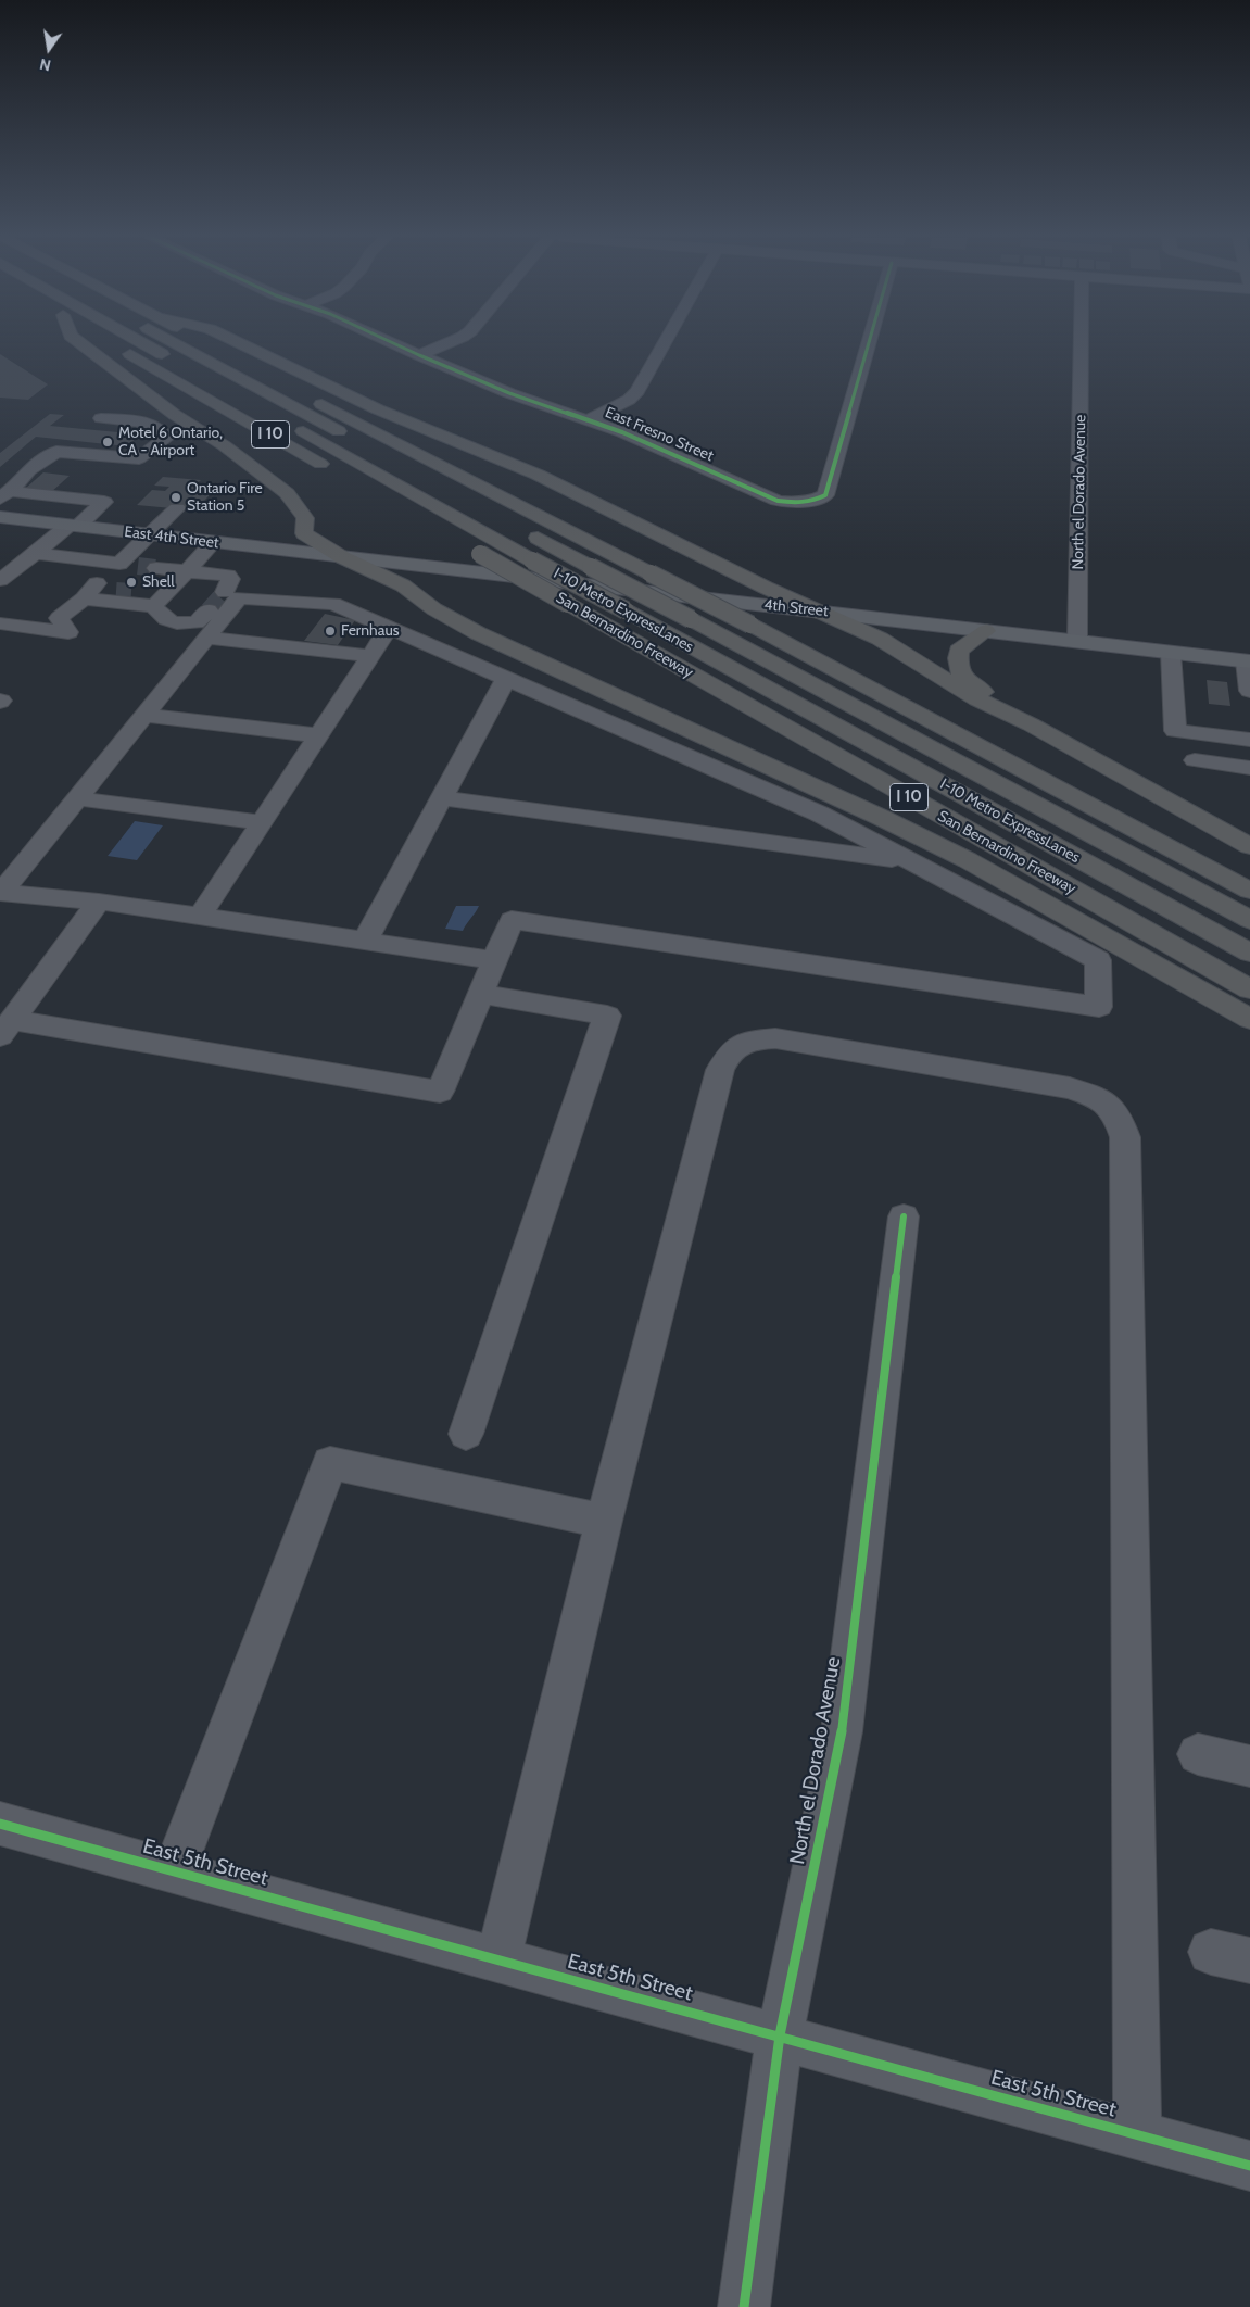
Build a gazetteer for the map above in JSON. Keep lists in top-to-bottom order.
{
  "streets": {
    "highway": ["I 10", "I-10 Metro ExpressLanes", "San Bernardino Freeway"],
    "main road": ["East 4th Street", "4th Street"],
    "street": ["East Fresno Street", "North el Dorado Avenue", "East 5th Street"]
  },
  "crossings": [
    ["North el Dorado Avenue", "4th Street"],
    ["North el Dorado Avenue", "East 5th Street"],
    ["East 4th Street", "4th Street"]
  ],
  "places": [
    "Motel 6 Ontario, CA - Airport",
    "Ontario Fire Station 5",
    "Shell",
    "Fernhaus"
  ],
  "north": "bottom"
}
